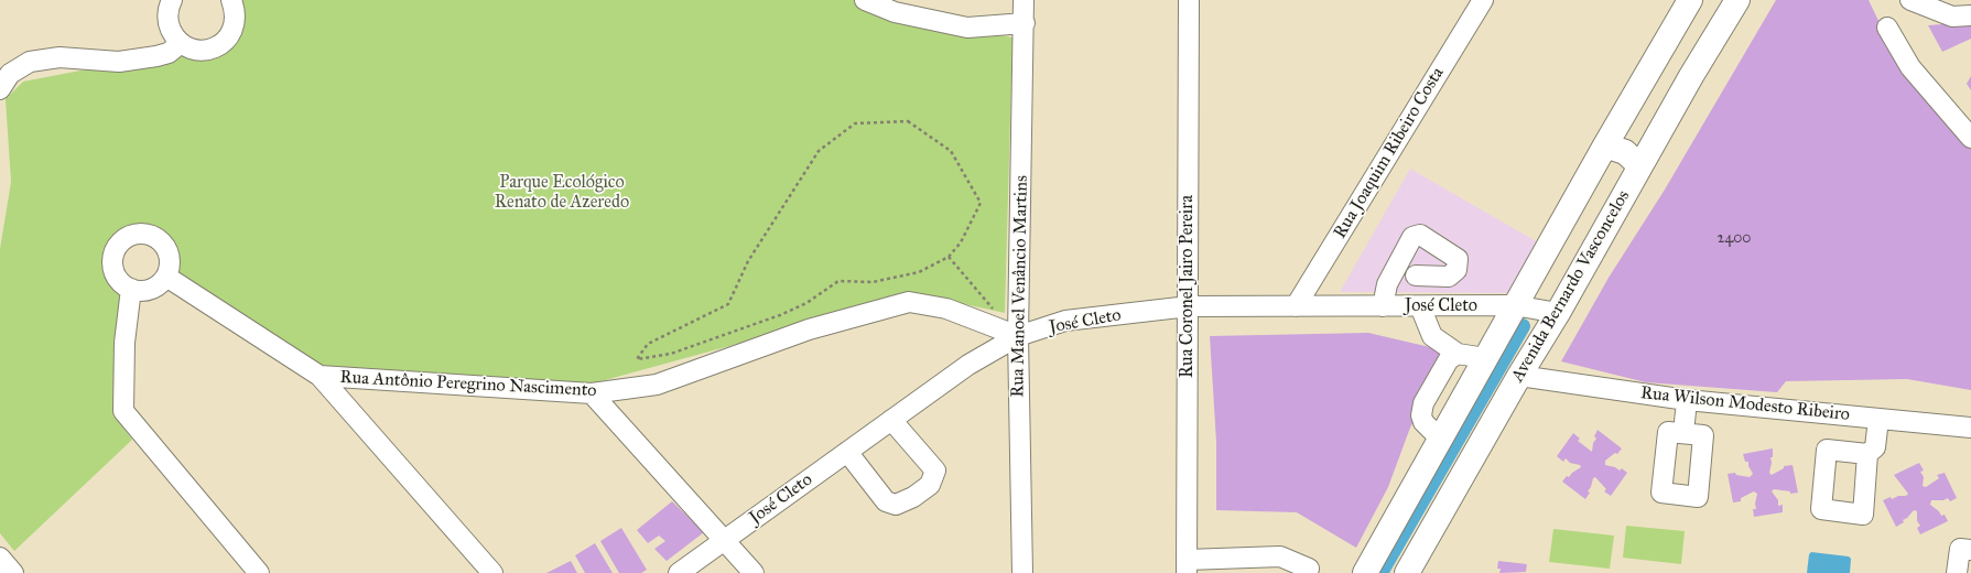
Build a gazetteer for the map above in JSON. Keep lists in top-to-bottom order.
{
  "streets": {
    "main road": ["Avenida Bernardo Vasconcelos"],
    "street": [
      "Rua Joaquim Ribeiro Costa",
      "Rua Manoel Venâncio Martins",
      "Rua Coronel Jairo Pereira",
      "José Cleto",
      "Rua Antônio Peregrino Nascimento",
      "Rua Wilson Modesto Ribeiro"
    ]
  },
  "crossings": [
    ["Rua Joaquim Ribeiro Costa", "José Cleto"],
    ["Rua Manoel Venâncio Martins", "José Cleto"],
    ["Rua Manoel Venâncio Martins", "Rua Antônio Peregrino Nascimento"],
    ["Rua Coronel Jairo Pereira", "José Cleto"],
    ["Avenida Bernardo Vasconcelos", "José Cleto"],
    ["Avenida Bernardo Vasconcelos", "Rua Wilson Modesto Ribeiro"],
    ["José Cleto", "Rua Antônio Peregrino Nascimento"]
  ],
  "parks": ["Parque Ecológico Renato de Azeredo"],
  "house_numbers": ["2400"]
}
